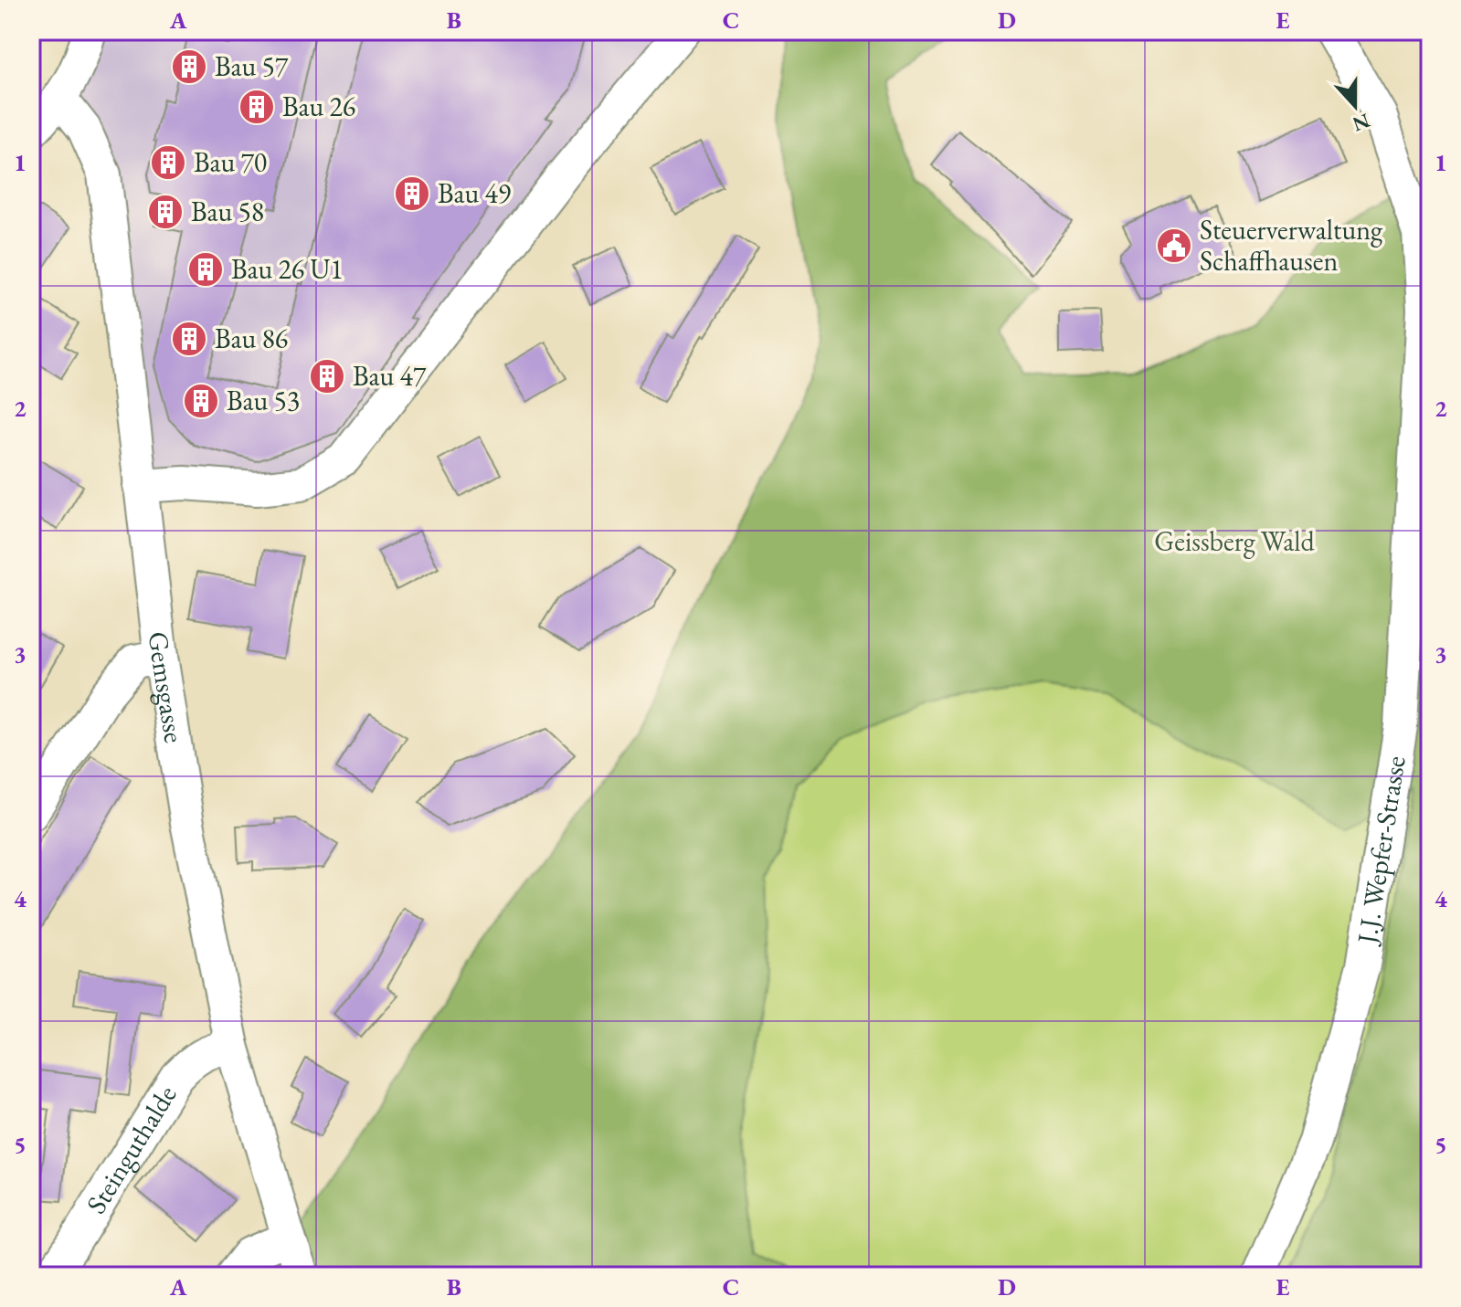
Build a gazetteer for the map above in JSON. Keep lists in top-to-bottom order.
{
  "streets": {
    "street": ["Gemsgasse", "J.J. Wepfer-Strasse", "Steinguthalde"]
  },
  "crossings": [
    ["Gemsgasse", "Steinguthalde"]
  ],
  "parks": ["Geissberg Wald"],
  "places": {
    "building": [
      "Bau 57",
      "Bau 26",
      "Bau 70",
      "Bau 49",
      "Bau 58",
      "Bau 26 U1",
      "Bau 86",
      "Bau 47",
      "Bau 53"
    ],
    "public building": ["Steuerverwaltung Schaffhausen"]
  },
  "north": "bottom",
  "grid": {
    "columns": [
      "A",
      "B",
      "C",
      "D",
      "E"
    ],
    "rows": [
      "1",
      "2",
      "3",
      "4",
      "5"
    ]
  }
}
